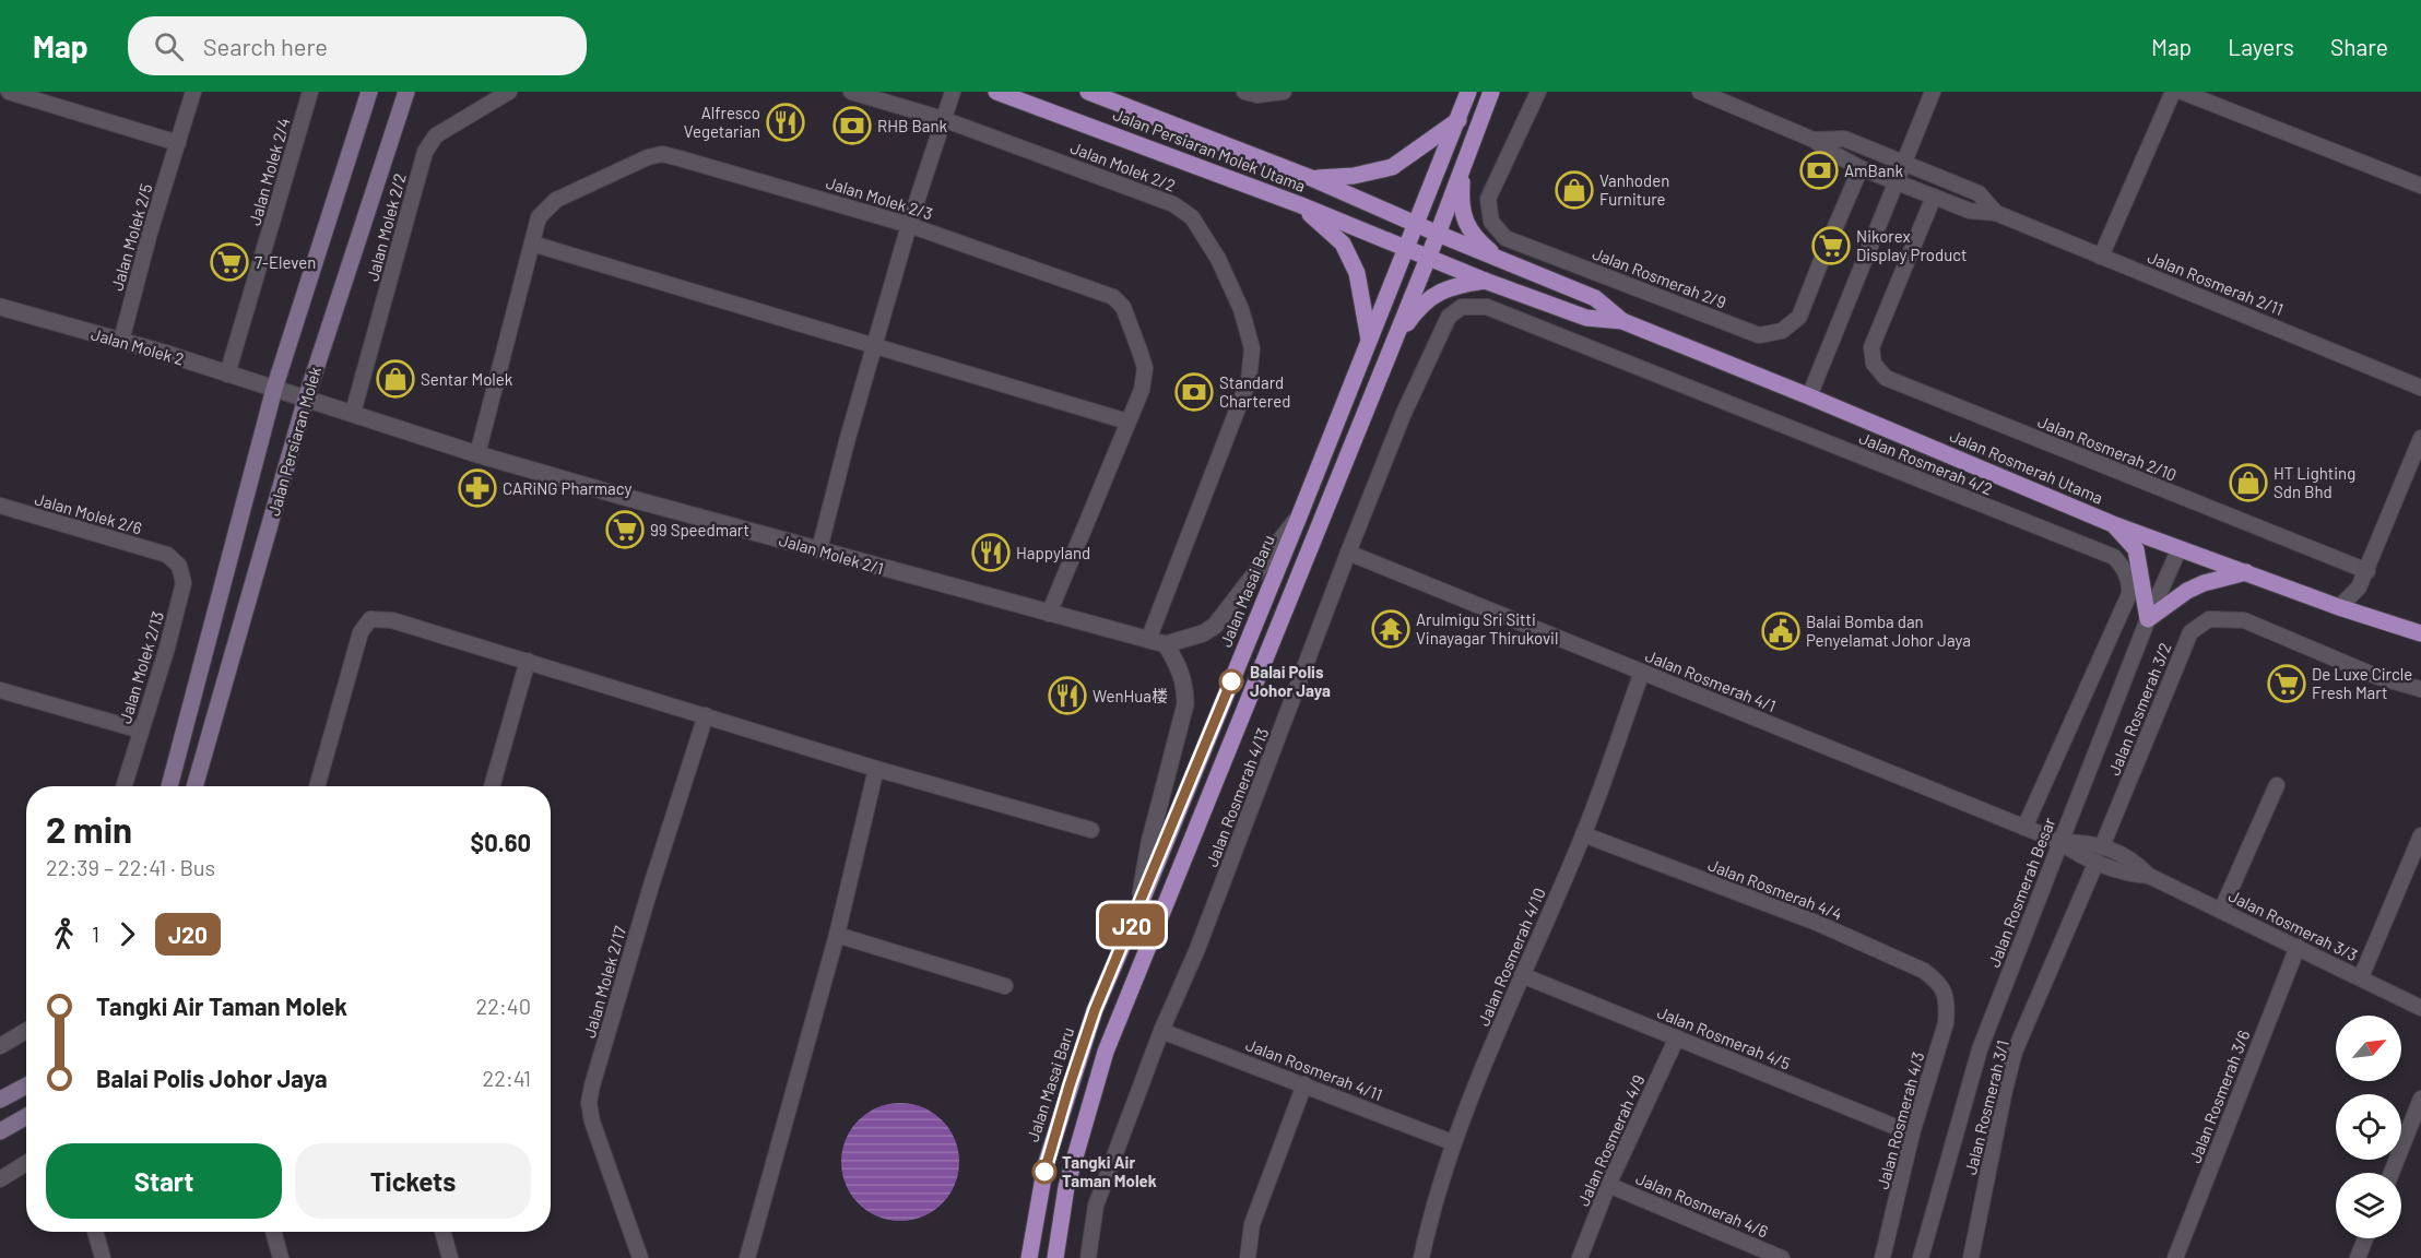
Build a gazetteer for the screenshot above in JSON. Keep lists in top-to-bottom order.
{
  "streets": {
    "main road": [
      "Jalan Persiaran Molek Utama",
      "Jalan Persiaran Molek",
      "Jalan Rosmerah Utama",
      "Jalan Masai Baru"
    ],
    "street": [
      "Jalan Molek 2/2",
      "Jalan Molek 2/4",
      "Jalan Molek 2/3",
      "Jalan Molek 2/5",
      "Jalan Rosmerah 2/9",
      "Jalan Rosmerah 2/11",
      "Jalan Molek 2",
      "Jalan Rosmerah 2/10",
      "Jalan Rosmerah 4/2",
      "Jalan Molek 2/6",
      "Jalan Molek 2/1",
      "Jalan Molek 2/13",
      "Jalan Rosmerah 4/1",
      "Jalan Rosmerah 3/2",
      "Jalan Rosmerah 4/13",
      "Jalan Rosmerah 4/4",
      "Jalan Rosmerah Besar",
      "Jalan Rosmerah 3/3",
      "Jalan Rosmerah 4/10",
      "Jalan Molek 2/17",
      "Jalan Rosmerah 4/5",
      "Jalan Rosmerah 4/11",
      "Jalan Rosmerah 3/6",
      "Jalan Rosmerah 3/1",
      "Jalan Rosmerah 4/3",
      "Jalan Rosmerah 4/9",
      "Jalan Rosmerah 4/6"
    ]
  },
  "crossings": [
    ["Jalan Persiaran Molek Utama", "Jalan Rosmerah Utama"],
    ["Jalan Persiaran Molek Utama", "Jalan Masai Baru"],
    ["Jalan Molek 2/2", "Jalan Molek 2/1"],
    ["Jalan Molek 2/4", "Jalan Molek 2"],
    ["Jalan Molek 2/3", "Jalan Molek 2/1"],
    ["Jalan Molek 2/5", "Jalan Molek 2"],
    ["Jalan Rosmerah 2/9", "Jalan Rosmerah 2/11"],
    ["Jalan Rosmerah 2/11", "Jalan Rosmerah 2/10"],
    ["Jalan Molek 2", "Jalan Persiaran Molek"],
    ["Jalan Molek 2", "Jalan Molek 2/1"],
    ["Jalan Persiaran Molek", "Jalan Molek 2/1"],
    ["Jalan Rosmerah 4/2", "Jalan Rosmerah 4/1"],
    ["Jalan Rosmerah 4/2", "Jalan Rosmerah 4/13"],
    ["Jalan Rosmerah Utama", "Jalan Rosmerah Besar"],
    ["Jalan Molek 2/6", "Jalan Molek 2/13"],
    ["Jalan Rosmerah 4/1", "Jalan Rosmerah 4/13"],
    ["Jalan Rosmerah 4/1", "Jalan Rosmerah Besar"],
    ["Jalan Rosmerah 4/1", "Jalan Rosmerah 3/3"],
    ["Jalan Rosmerah 4/1", "Jalan Rosmerah 4/10"],
    ["Jalan Rosmerah 3/2", "Jalan Rosmerah 3/3"],
    ["Jalan Rosmerah 4/13", "Jalan Rosmerah 4/11"],
    ["Jalan Rosmerah 4/4", "Jalan Rosmerah 4/10"],
    ["Jalan Rosmerah 4/4", "Jalan Rosmerah 4/3"],
    ["Jalan Rosmerah Besar", "Jalan Rosmerah 3/3"],
    ["Jalan Rosmerah 3/3", "Jalan Rosmerah 3/6"],
    ["Jalan Rosmerah 3/3", "Jalan Rosmerah 3/1"],
    ["Jalan Rosmerah 4/10", "Jalan Rosmerah 4/5"],
    ["Jalan Rosmerah 4/10", "Jalan Rosmerah 4/11"],
    ["Jalan Rosmerah 4/5", "Jalan Rosmerah 4/3"],
    ["Jalan Rosmerah 4/5", "Jalan Rosmerah 4/9"],
    ["Jalan Rosmerah 4/9", "Jalan Rosmerah 4/6"]
  ],
  "places": {
    "restaurant": ["Alfresco Vegetarian", "Happyland", "WenHua楼"],
    "bank": ["RHB Bank", "AmBank", "Standard Chartered"],
    "shop": ["Vanhoden Furniture", "Sentar Molek", "HT Lighting Sdn Bhd"],
    "supermarket": [
      "Nikorex Display Product",
      "7-Eleven",
      "99 Speedmart",
      "De Luxe Circle Fresh Mart"
    ],
    "pharmacy": ["CARiNG Pharmacy"],
    "temple": ["Arulmigu Sri Sitti Vinayagar Thirukovil"],
    "public building": ["Balai Bomba dan Penyelamat Johor Jaya"],
    "other": ["Balai Polis Johor Jaya", "Tangki Air Taman Molek"]
  },
  "lines": ["bus line J20"],
  "north": "top right",
  "page": {
    "header": "Map",
    "search": "Search here",
    "nav": ["Map", "Layers", "Share"],
    "on_map": "J20",
    "heading": ["2 min", "22:39 – 22:41 · Bus", "$0.60"],
    "legs": ["1", "J20"],
    "list": [
      {
        "name": "Tangki Air Taman Molek",
        "value": "22:40"
      },
      {
        "name": "Balai Polis Johor Jaya",
        "value": "22:41"
      }
    ],
    "buttons": ["Start", "Tickets"]
  }
}
